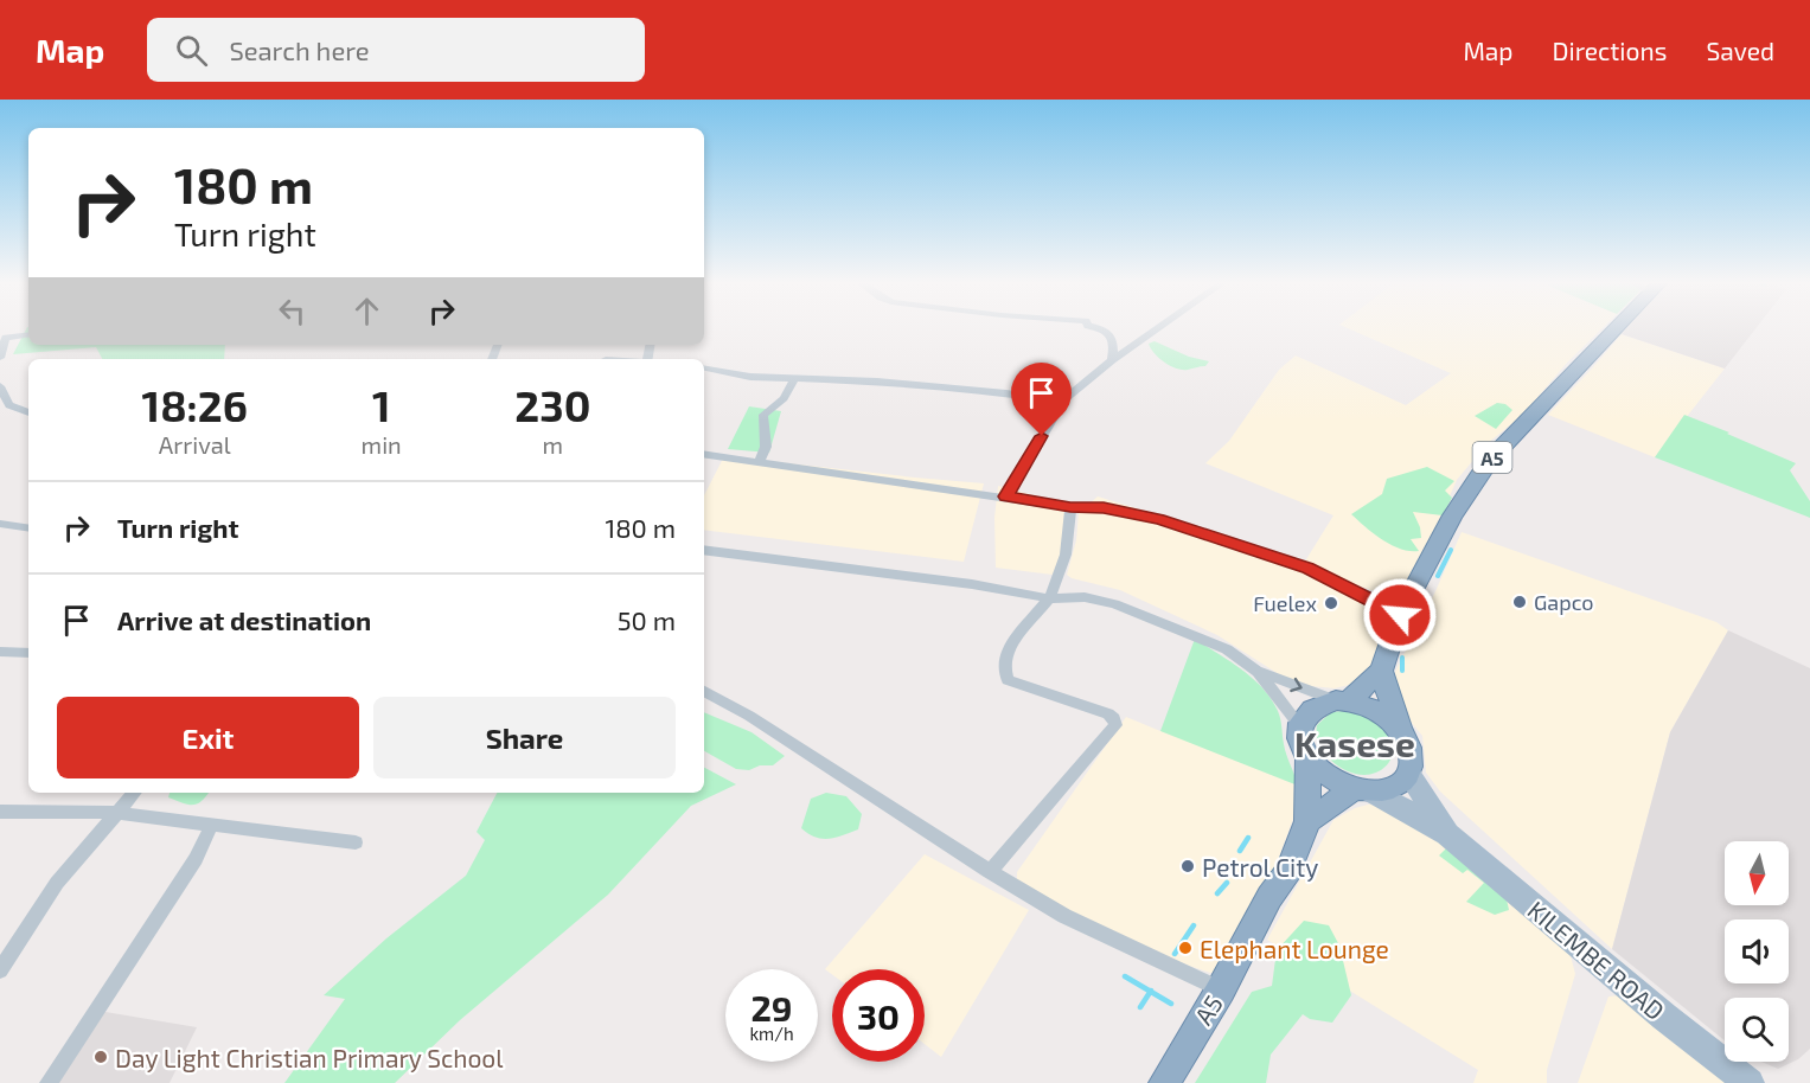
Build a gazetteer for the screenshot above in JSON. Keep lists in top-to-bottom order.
{
  "streets": {
    "highway": ["A5", "KILEMBE ROAD"]
  },
  "crossings": [
    ["A5", "KILEMBE ROAD"]
  ],
  "districts": ["Kasese"],
  "places": [
    "Gapco",
    "Fuelex",
    "Petrol City",
    "Elephant Lounge",
    "Day Light Christian Primary School"
  ],
  "north": "bottom",
  "page": {
    "header": "Map",
    "search": "Search here",
    "nav": ["Map", "Directions", "Saved"],
    "turn": ["180 m", "Turn right"],
    "eta": [
      "18:26",
      "Arrival",
      "1",
      "min",
      "230",
      "m"
    ],
    "list": [
      {
        "name": "Turn right",
        "value": "180 m"
      },
      {
        "name": "Arrive at destination",
        "value": "50 m"
      }
    ],
    "buttons": ["Exit", "Share"],
    "speed": "29 km/h",
    "limit": "30"
  }
}
